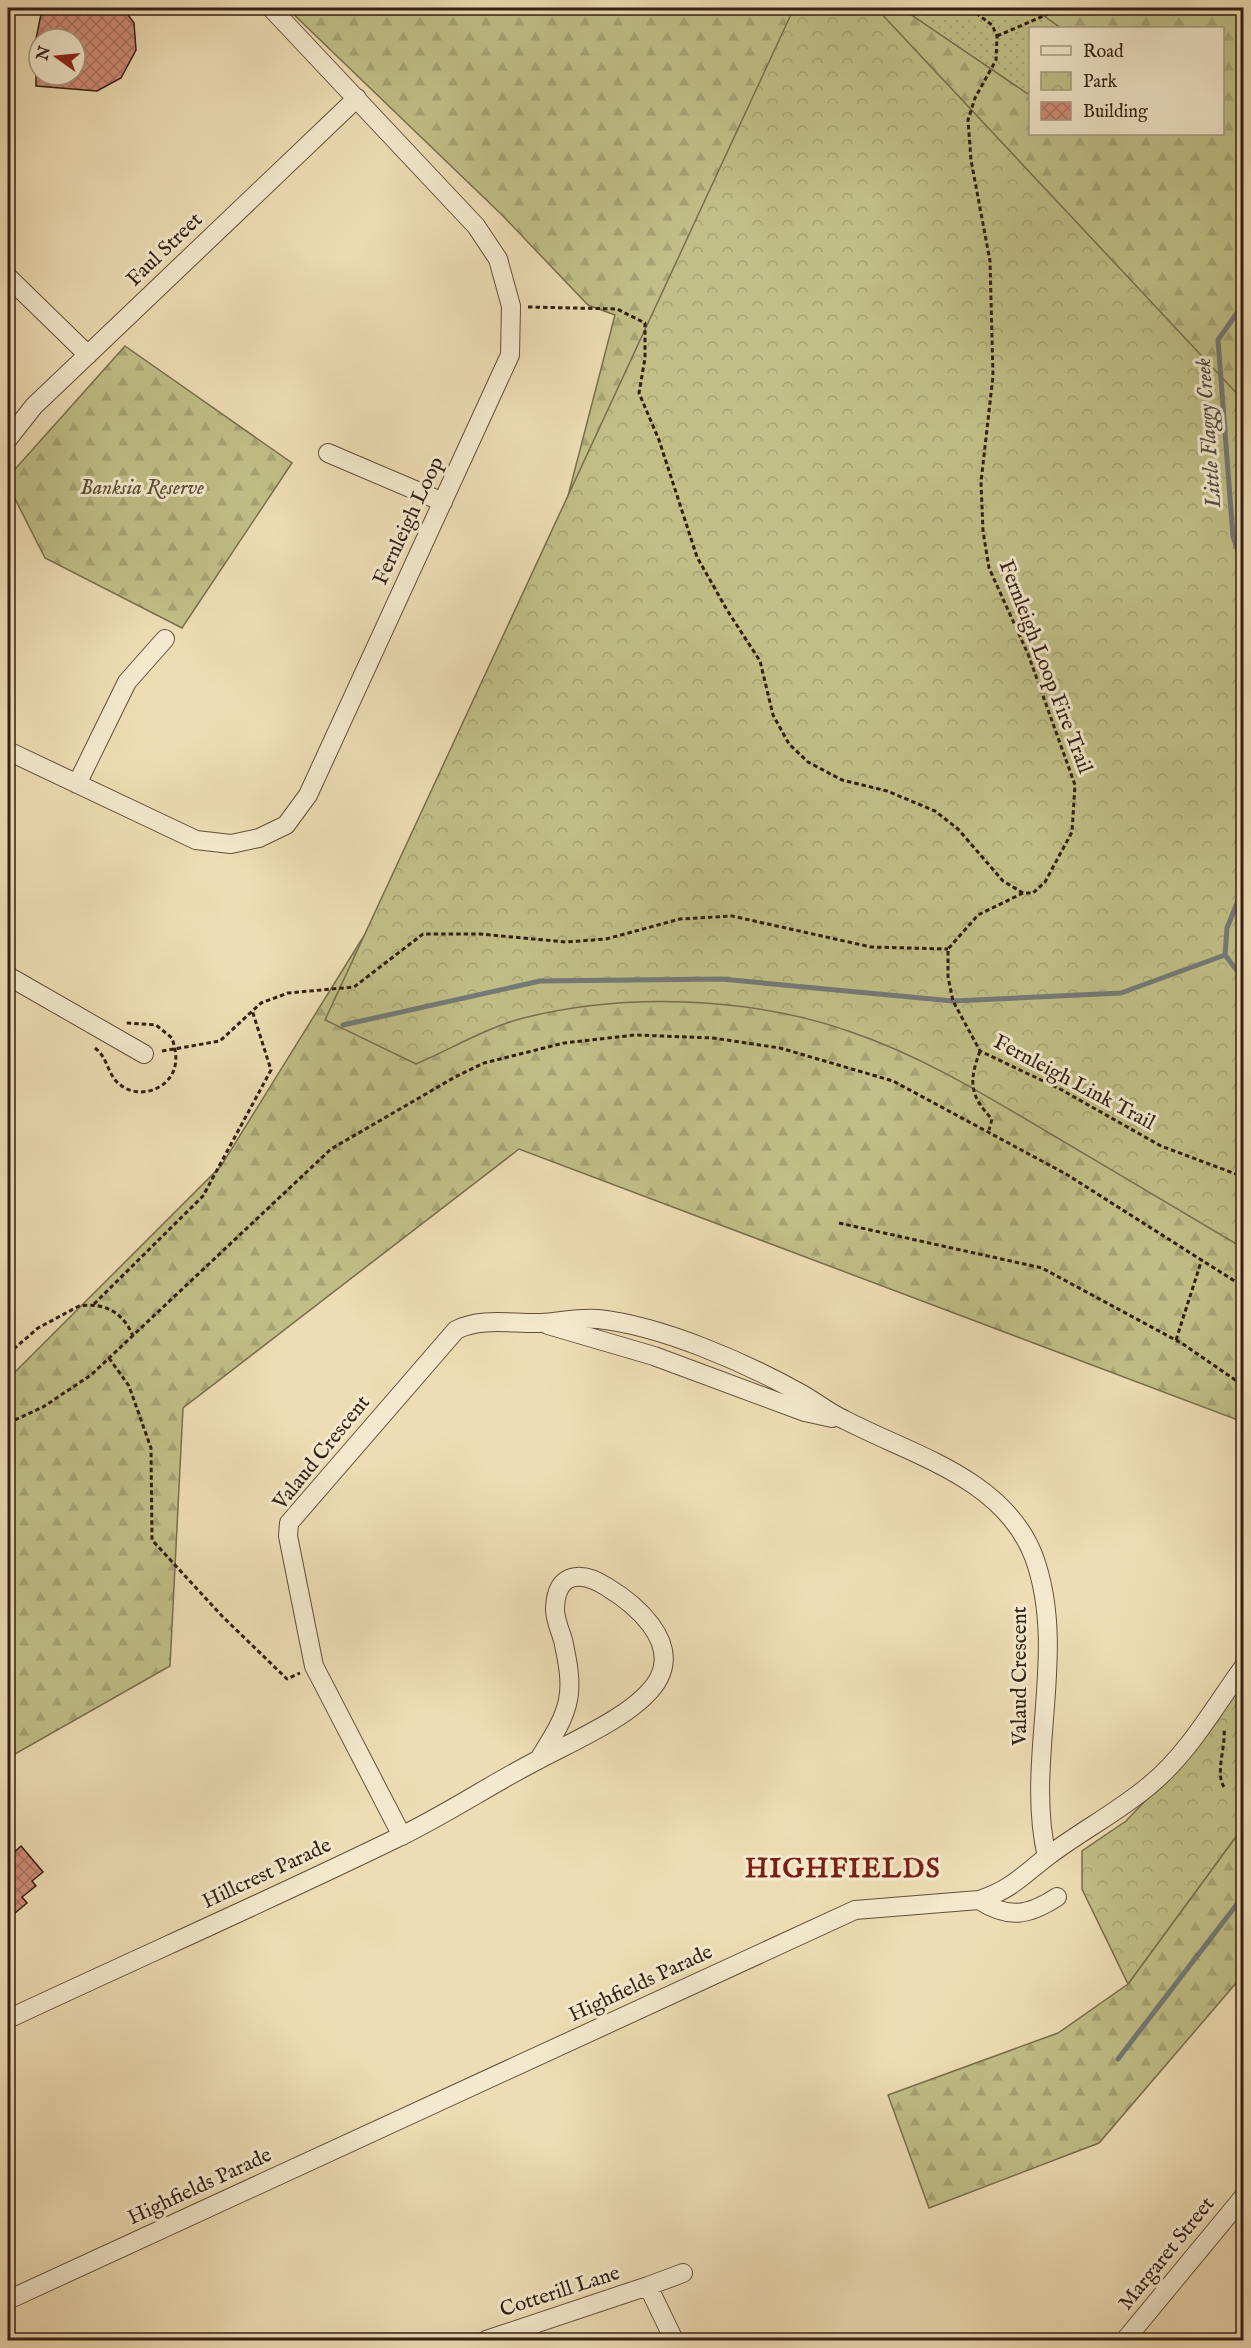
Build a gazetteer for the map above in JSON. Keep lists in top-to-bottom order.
{
  "streets": {
    "street": [
      "Faul Street",
      "Fernleigh Loop",
      "Valaud Crescent",
      "Hillcrest Parade",
      "Highfields Parade",
      "Margaret Street",
      "Cotterill Lane"
    ],
    "path": ["Fernleigh Loop Fire Trail", "Fernleigh Link Trail"]
  },
  "crossings": [
    ["Faul Street", "Fernleigh Loop"],
    ["Valaud Crescent", "Hillcrest Parade"],
    ["Valaud Crescent", "Highfields Parade"]
  ],
  "districts": ["HIGHFIELDS"],
  "water": ["Little Flaggy Creek"],
  "parks": ["Banksia Reserve"],
  "legend": ["Road", "Park", "Building"],
  "north": "left"
}
